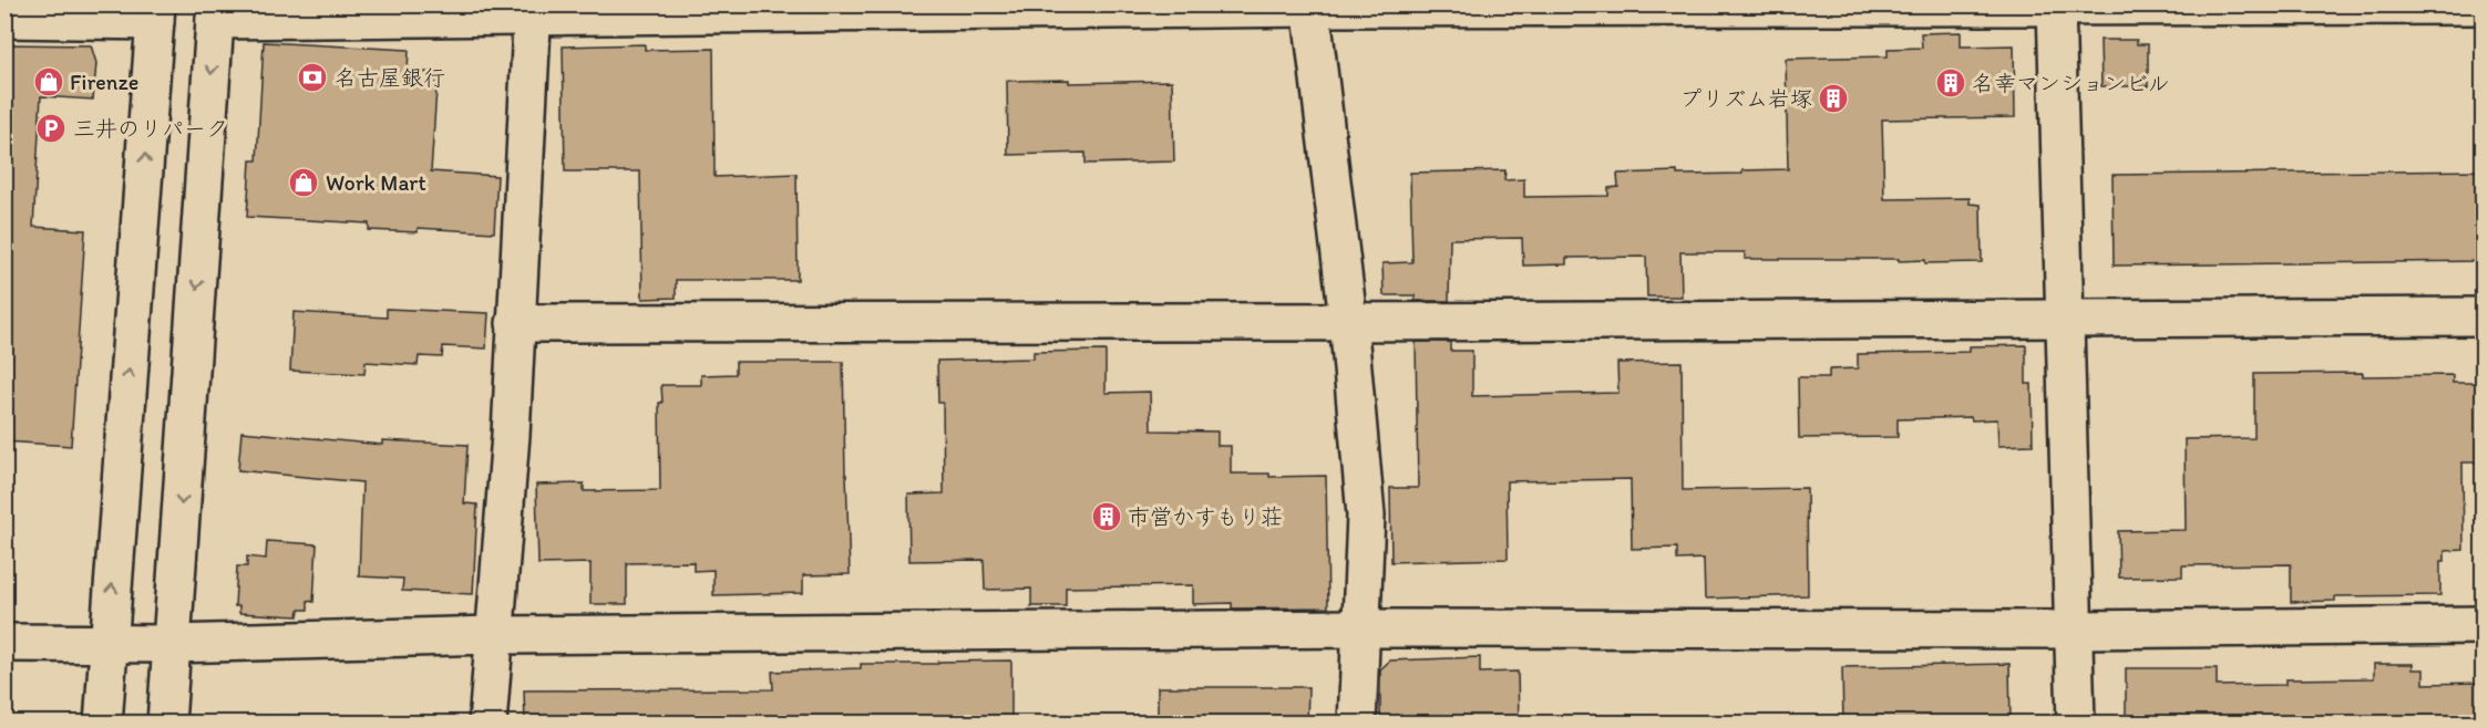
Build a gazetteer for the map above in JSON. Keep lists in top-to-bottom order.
{
  "places": {
    "bank": ["名古屋銀行"],
    "shop": ["Firenze", "Work Mart"],
    "building": ["名幸マンションビル", "プリズム岩塚", "市営かすもり荘"],
    "parking": ["三井のリパーク"]
  }
}
